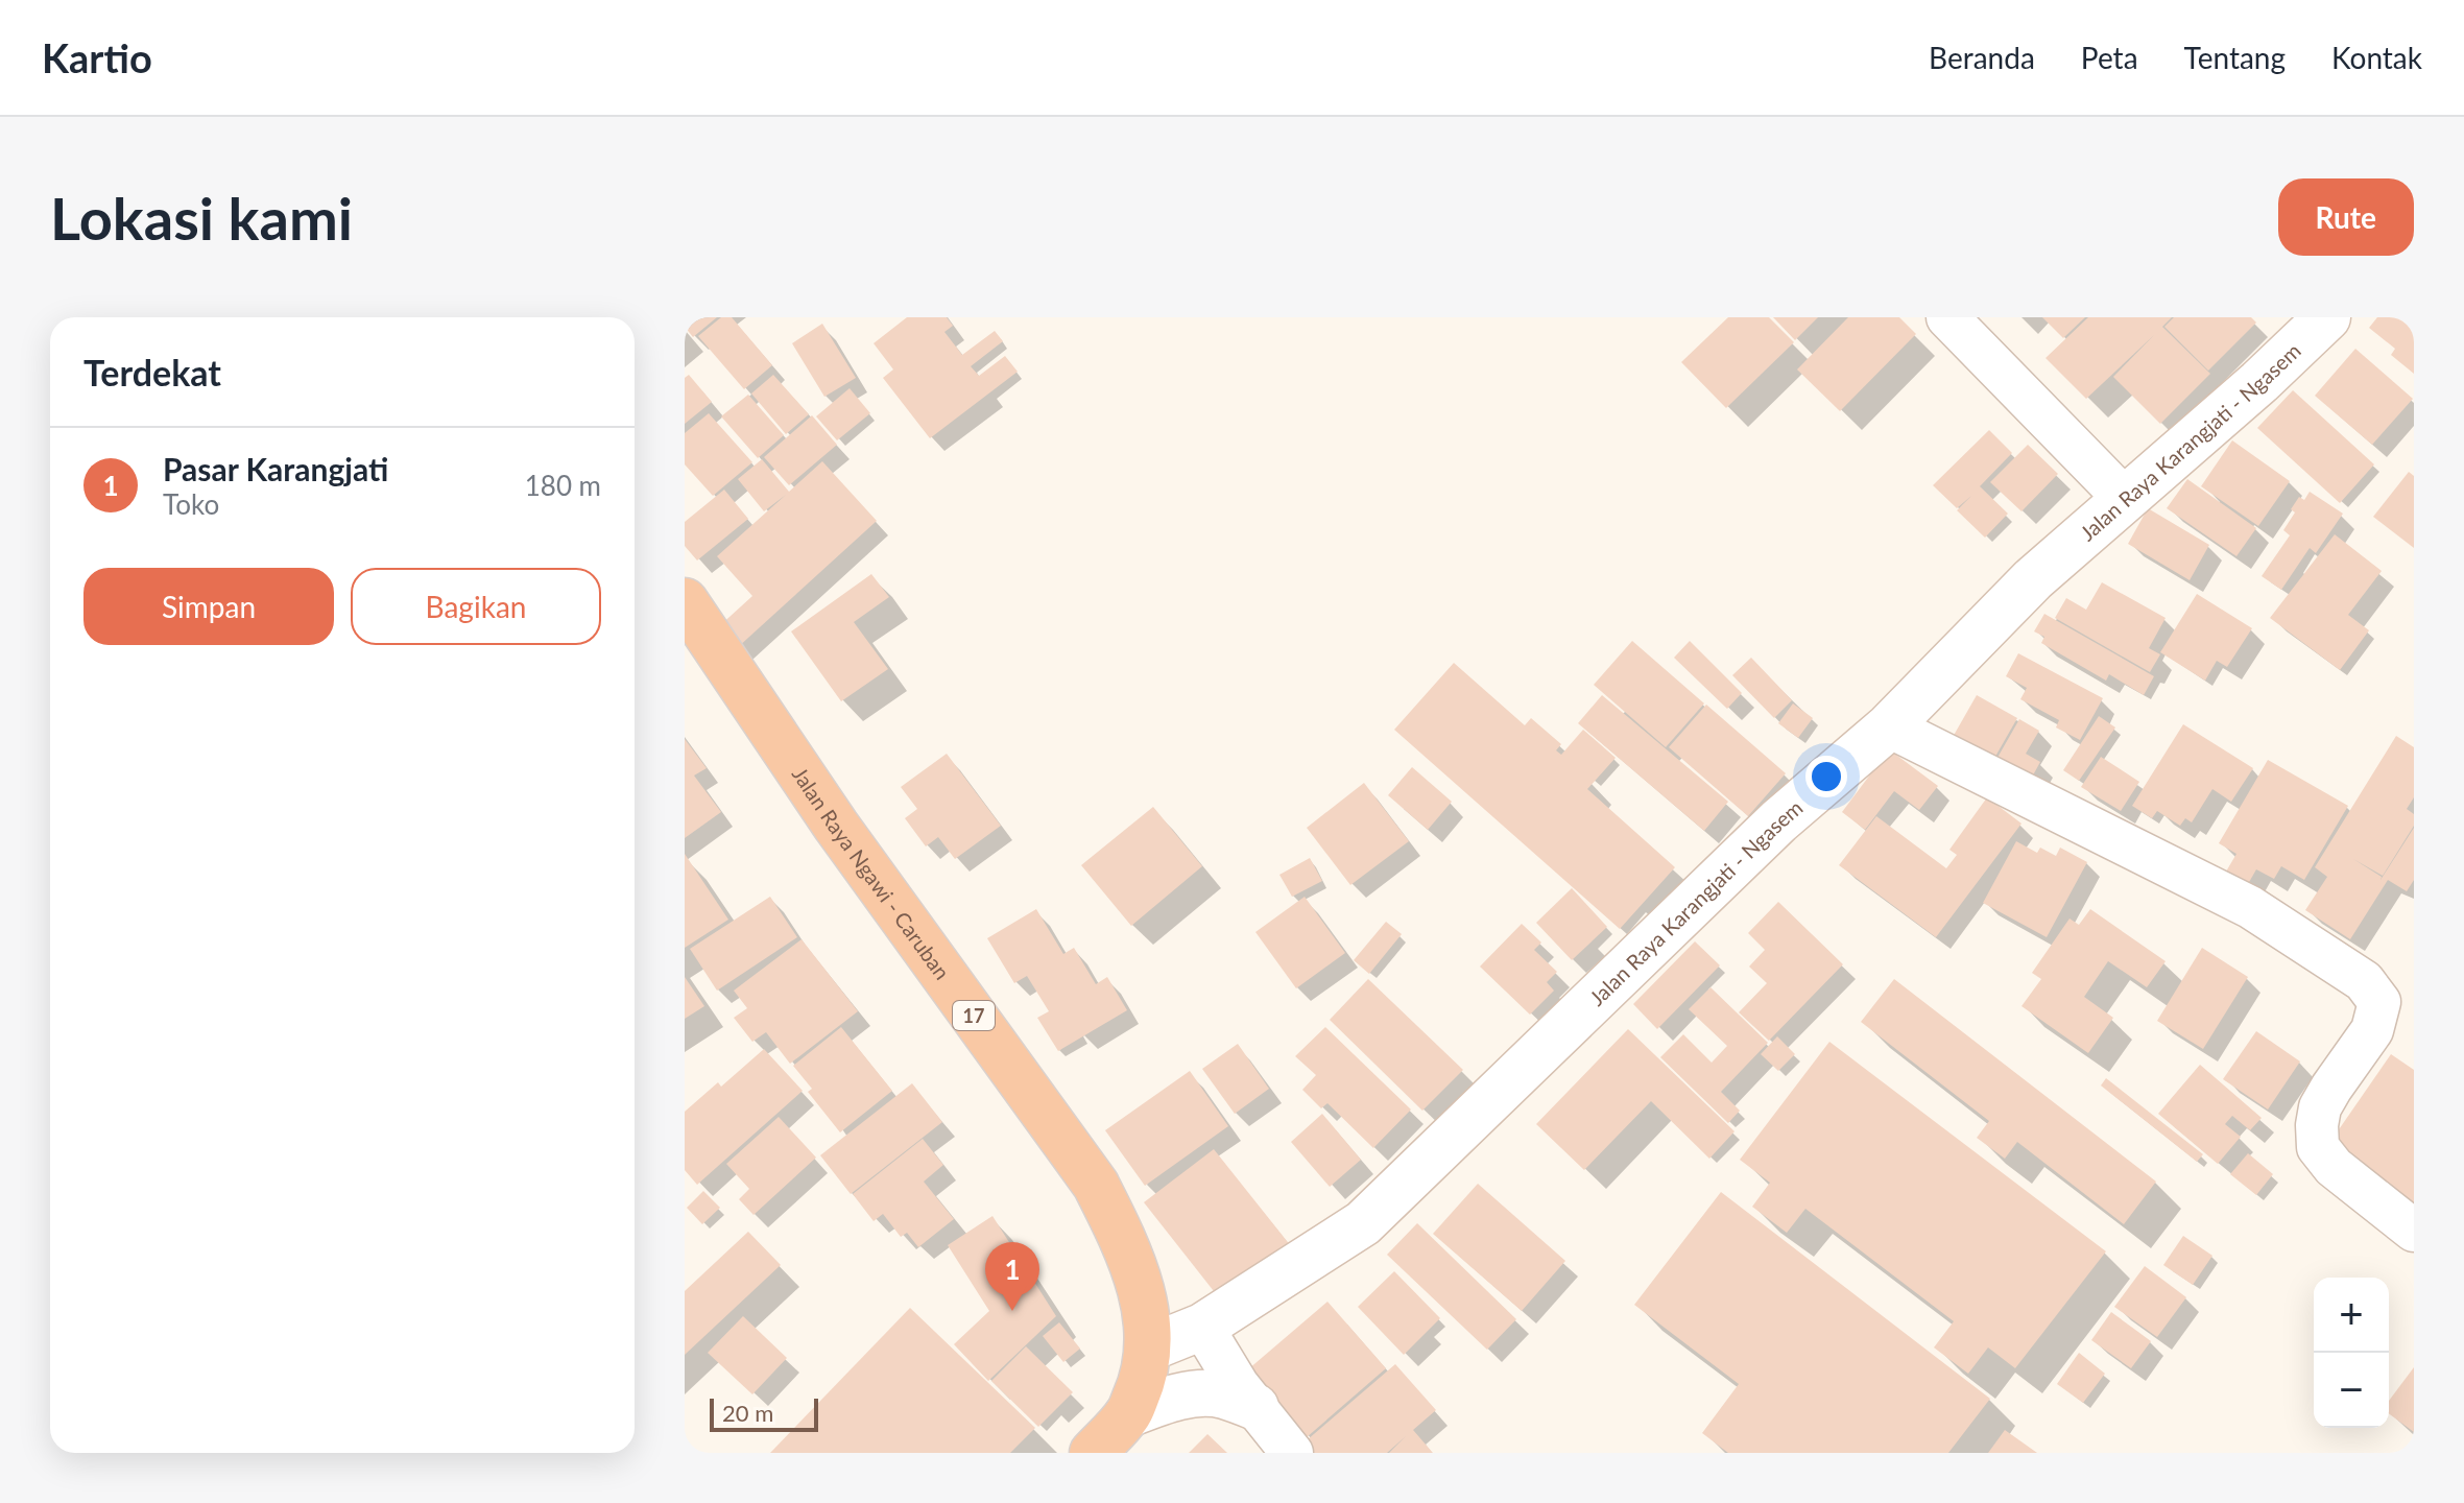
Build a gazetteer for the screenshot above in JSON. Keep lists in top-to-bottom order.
{
  "streets": {
    "highway": ["Jalan Raya Ngawi - Caruban", "17"],
    "main road": ["Jalan Raya Karangjati - Ngasem"]
  },
  "crossings": [
    ["Jalan Raya Karangjati - Ngasem", "Jalan Raya Ngawi - Caruban"]
  ],
  "scale_bar": "20 m",
  "page": {
    "header": "Kartio",
    "nav": [
      "Beranda",
      "Peta",
      "Tentang",
      "Kontak"
    ],
    "buttons": [
      "Rute",
      ["Simpan", "Bagikan"]
    ],
    "title": "Lokasi kami",
    "heading": "Terdekat",
    "list": [
      {
        "mark": "1",
        "name": "Pasar Karangjati",
        "note": "Toko",
        "value": "180 m"
      }
    ],
    "pins": "1",
    "map_buttons": ["+", "−"],
    "scale": "20 m"
  }
}
